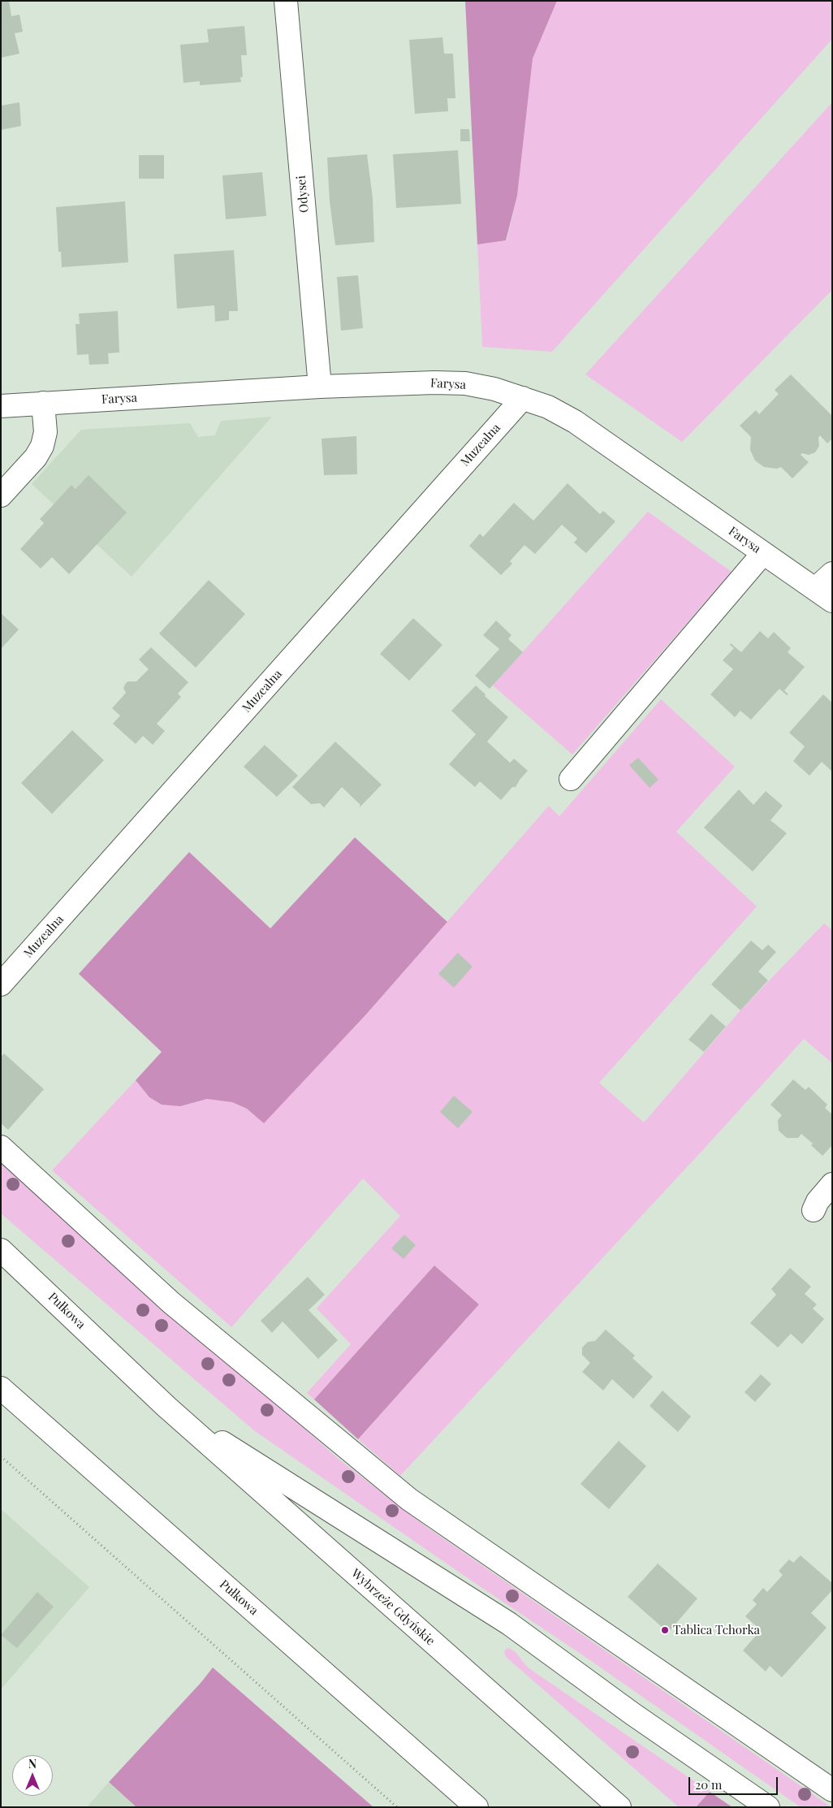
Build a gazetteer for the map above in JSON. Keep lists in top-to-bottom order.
{
  "streets": {
    "main road": [
      "Odysei",
      "Farysa",
      "Muzealna",
      "Pułkowa",
      "Wybrzeże Gdyńskie"
    ]
  },
  "crossings": [
    ["Odysei", "Farysa"],
    ["Farysa", "Muzealna"],
    ["Pułkowa", "Wybrzeże Gdyńskie"]
  ],
  "places": ["Tablica Tchorka"],
  "scale_bar": "20 m",
  "north": "top"
}
